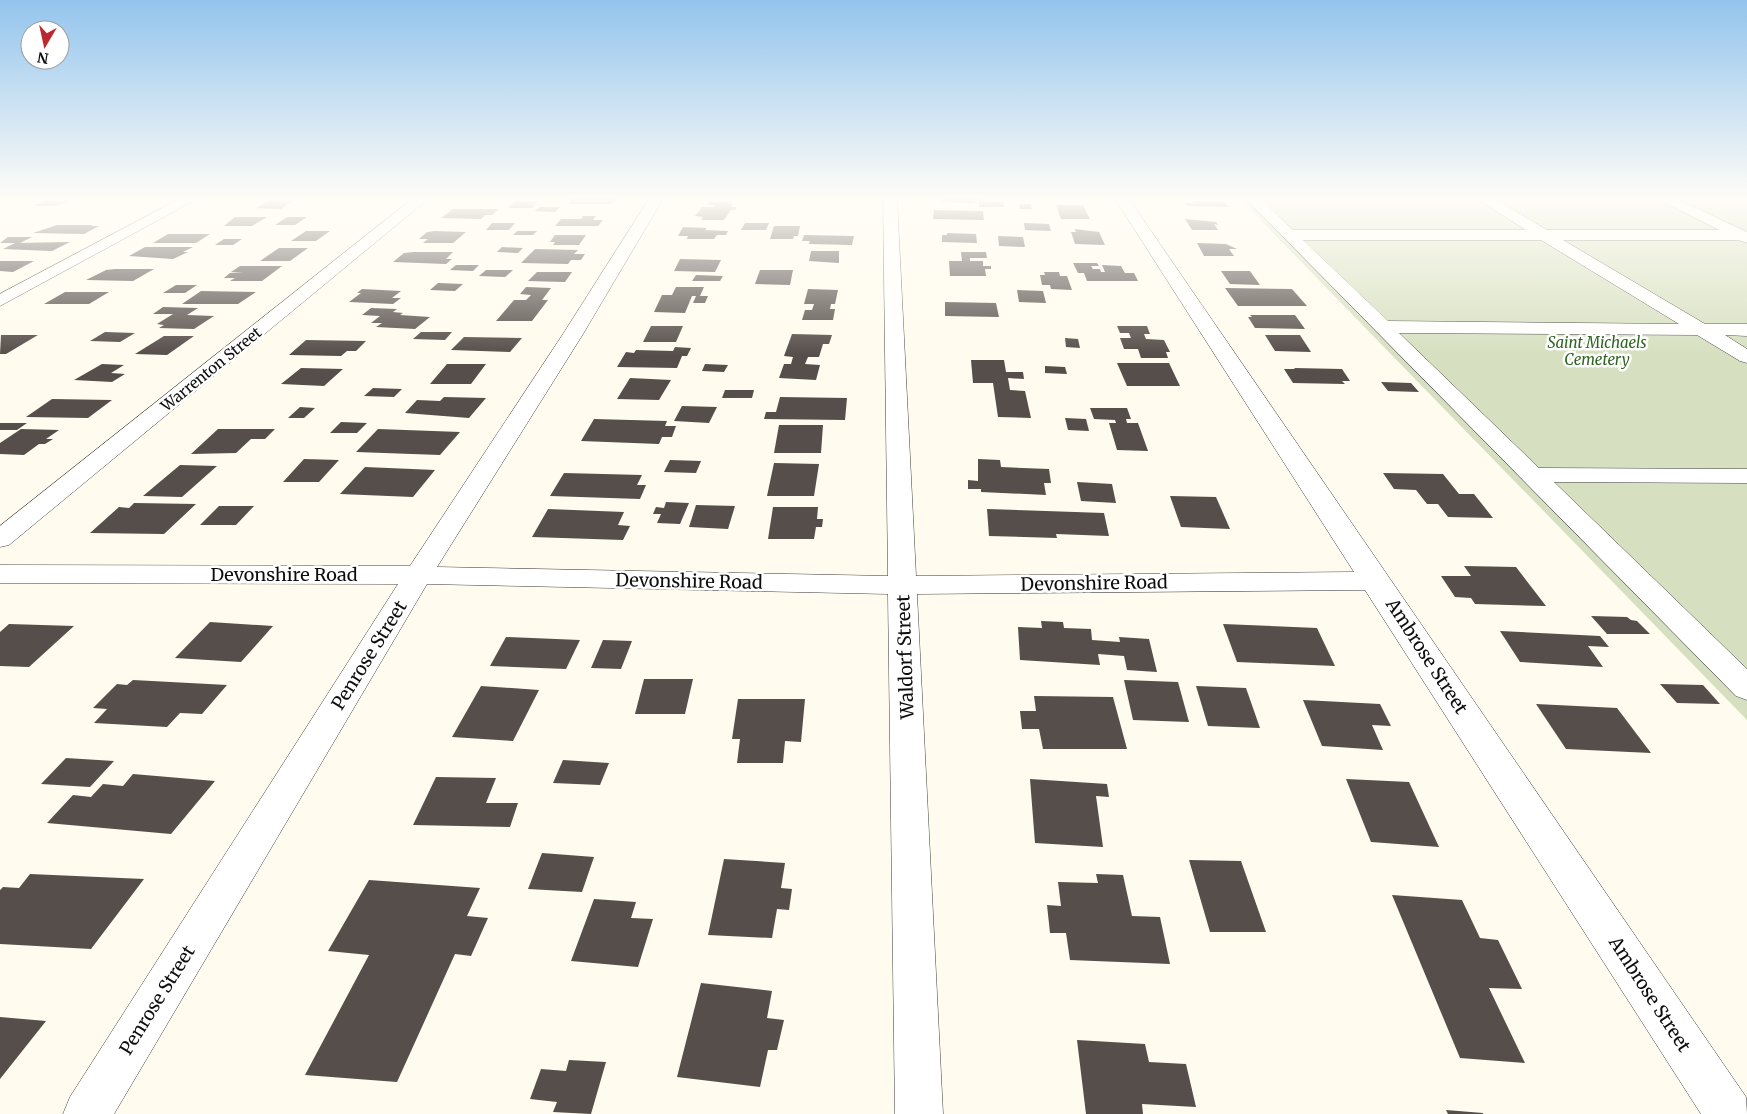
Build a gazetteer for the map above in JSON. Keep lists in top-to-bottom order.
{
  "streets": {
    "street": [
      "Warrenton Street",
      "Devonshire Road",
      "Penrose Street",
      "Ambrose Street",
      "Waldorf Street"
    ]
  },
  "crossings": [
    ["Devonshire Road", "Penrose Street"],
    ["Devonshire Road", "Ambrose Street"],
    ["Devonshire Road", "Waldorf Street"]
  ],
  "parks": ["Saint Michaels Cemetery"],
  "north": "bottom"
}
